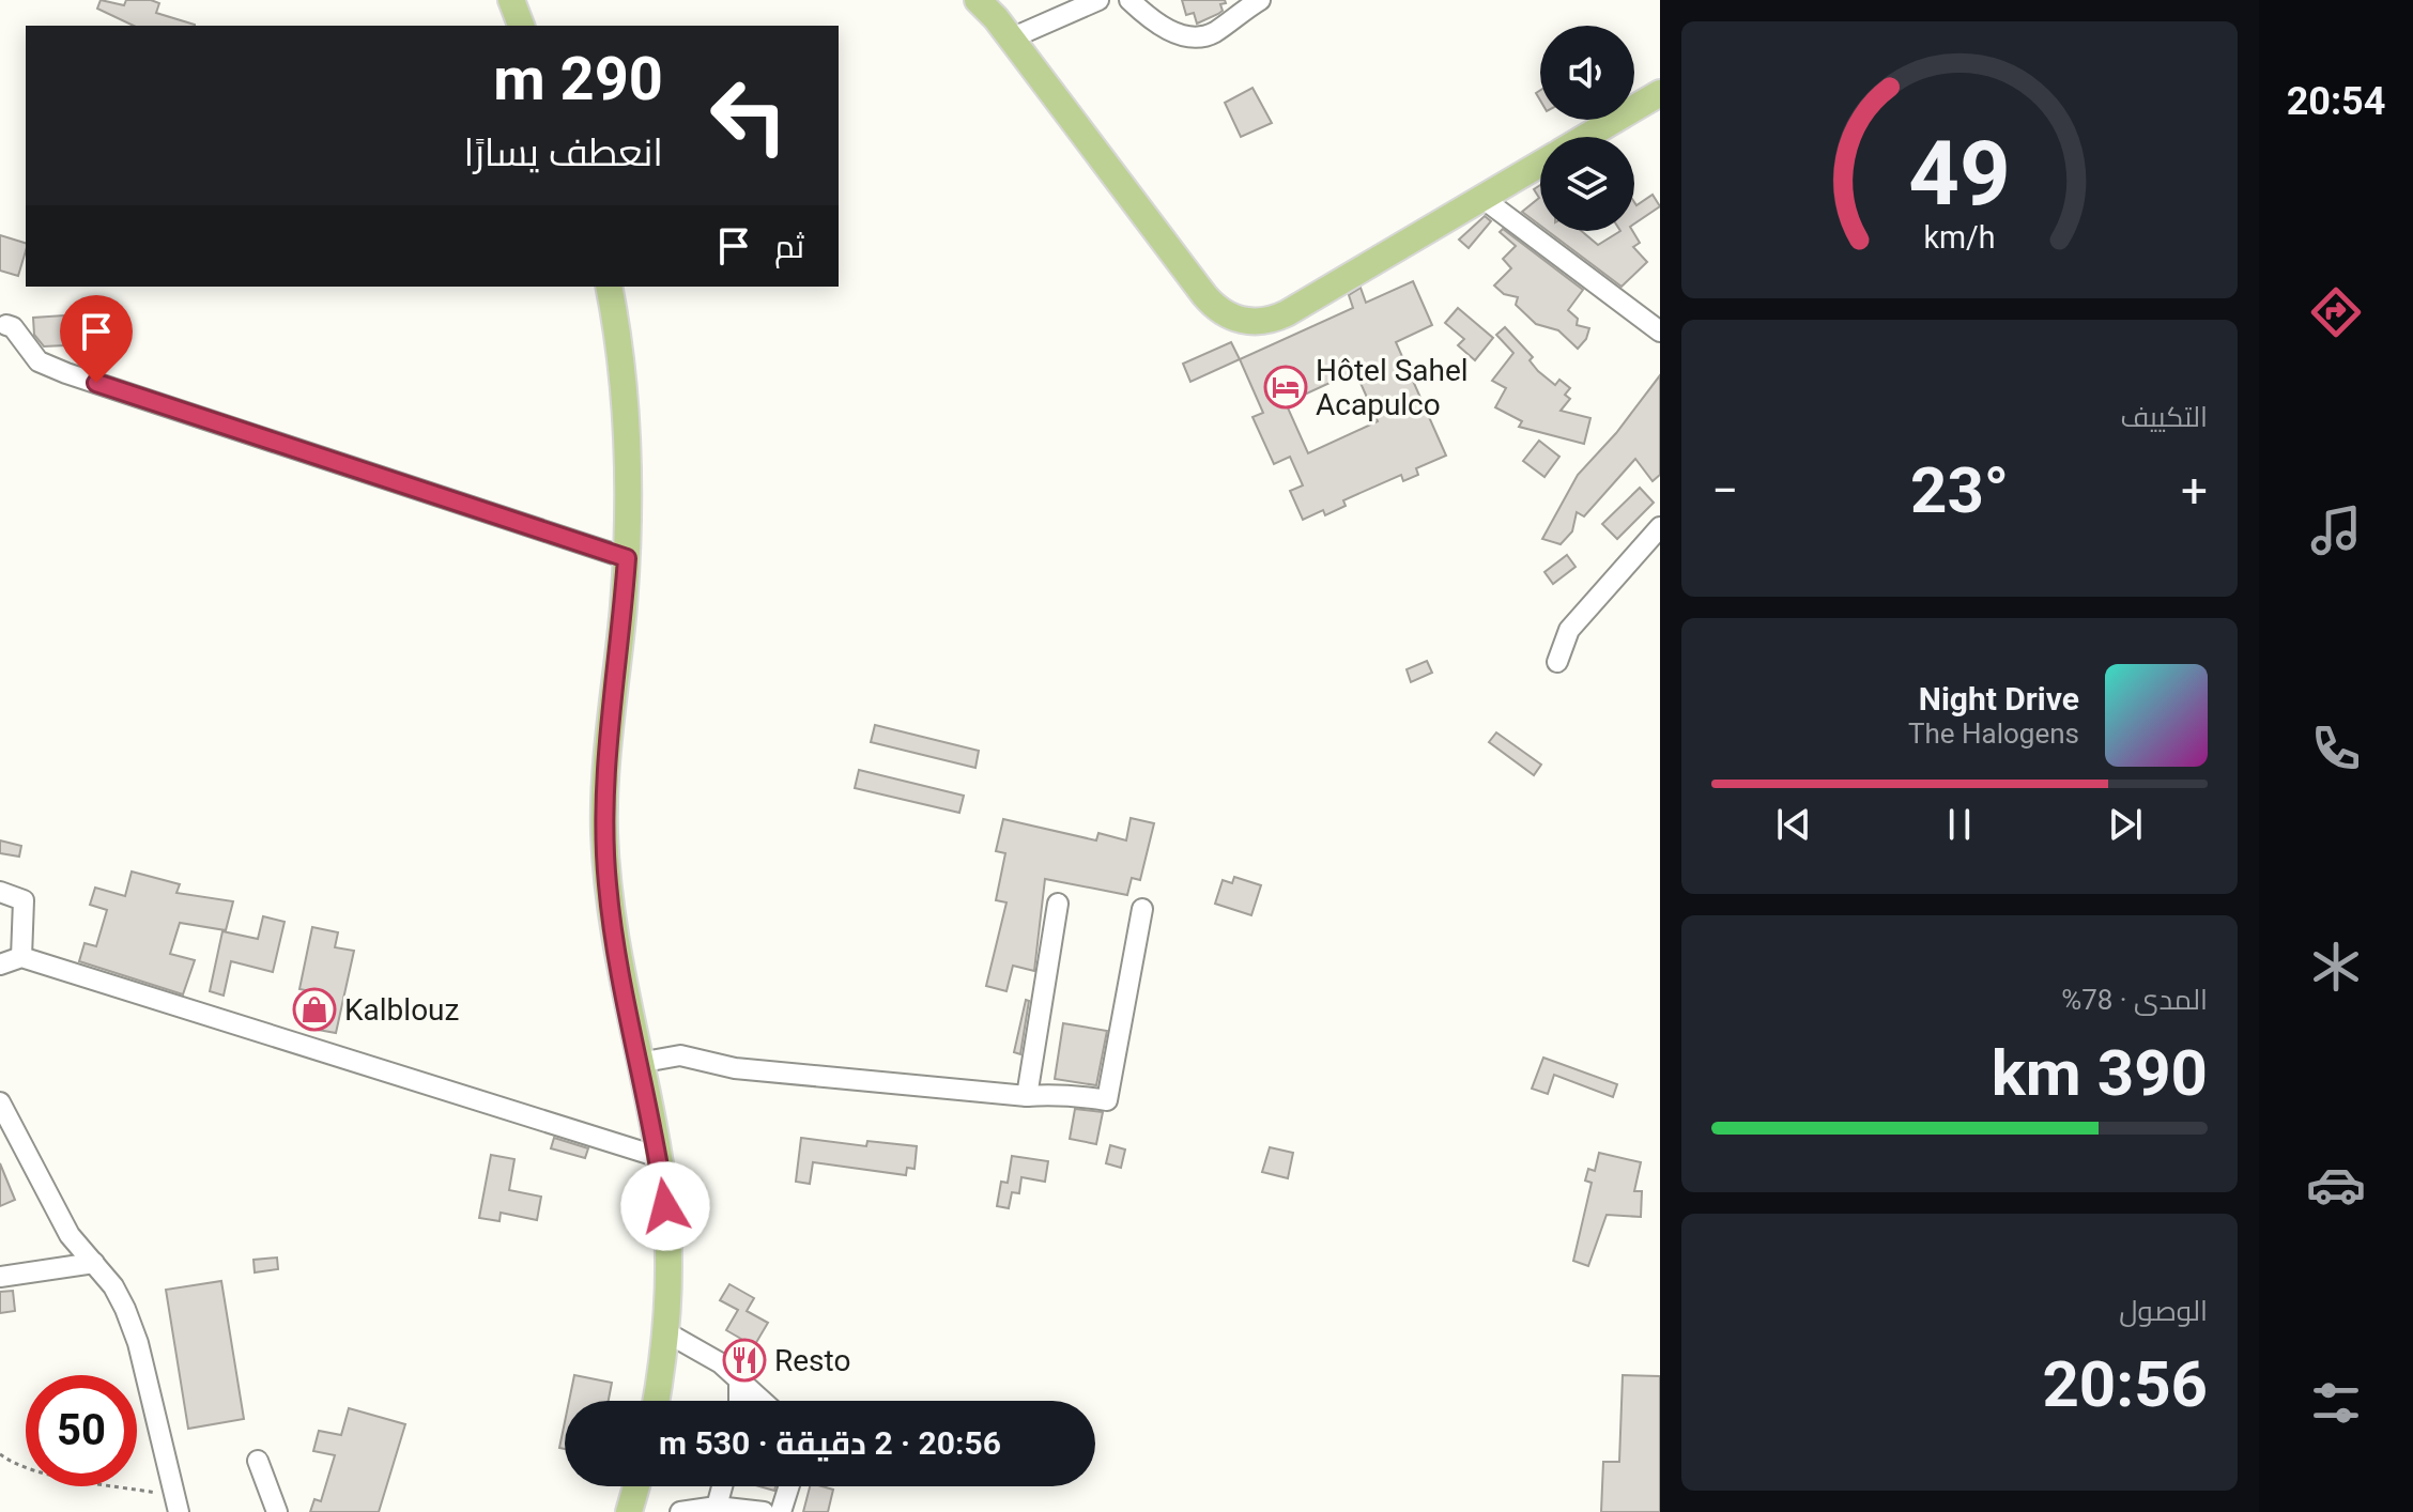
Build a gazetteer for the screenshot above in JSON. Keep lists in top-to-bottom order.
{
  "places": {
    "hotel": ["Hôtel Sahel Acapulco"],
    "shop": ["Kalblouz"],
    "restaurant": ["Resto"]
  },
  "page": {
    "tabs": "20:54",
    "turn": ["290 m", "انعطف يسارًا"],
    "then": "ثم",
    "tile": [
      "التكييف",
      ["المدى · 78%", "390 km"],
      ["الوصول", "20:56"]
    ],
    "heat": ["−", "23°", "+"],
    "song": ["Night Drive", "The Halogens"],
    "limit": "50",
    "trip": "20:56 · 2 دقيقة · 530 m",
    "gauge": ["49", "km/h"]
  }
}
